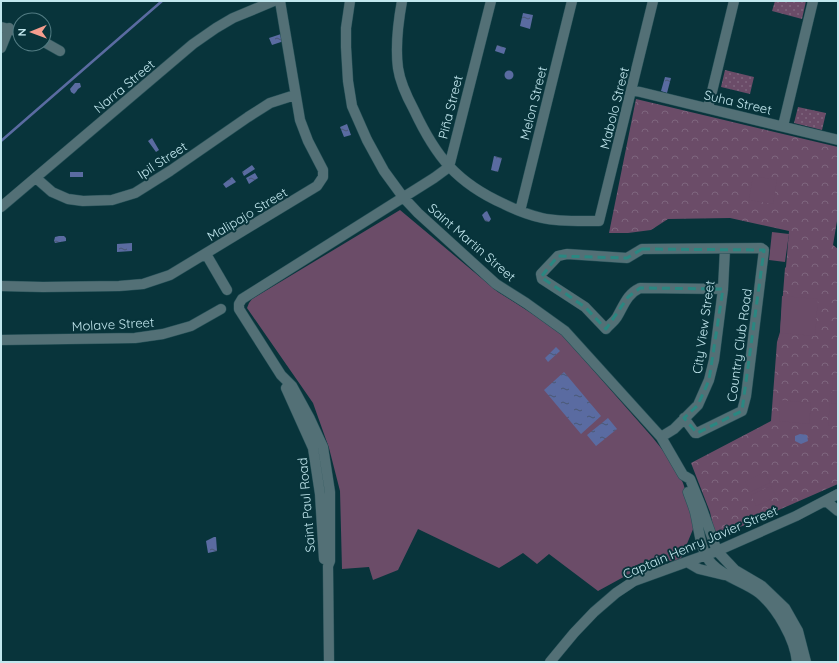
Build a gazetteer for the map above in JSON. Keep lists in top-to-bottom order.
{
  "streets": {
    "street": [
      "Narra Street",
      "Suha Street",
      "Melon Street",
      "Piña Street",
      "Mabolo Street",
      "Ipil Street",
      "Malipajo Street",
      "Saint Martin Street",
      "Molave Street",
      "City View Street",
      "Country Club Road",
      "Saint Paul Road",
      "Captain Henry Javier Street"
    ]
  },
  "crossings": [
    ["Narra Street", "Ipil Street"],
    ["Suha Street", "Mabolo Street"],
    ["Melon Street", "Mabolo Street"],
    ["Ipil Street", "Malipajo Street"],
    ["Saint Martin Street", "City View Street"],
    ["Saint Martin Street", "Saint Paul Road"],
    ["Saint Martin Street", "Captain Henry Javier Street"],
    ["City View Street", "Country Club Road"]
  ],
  "north": "left"
}
